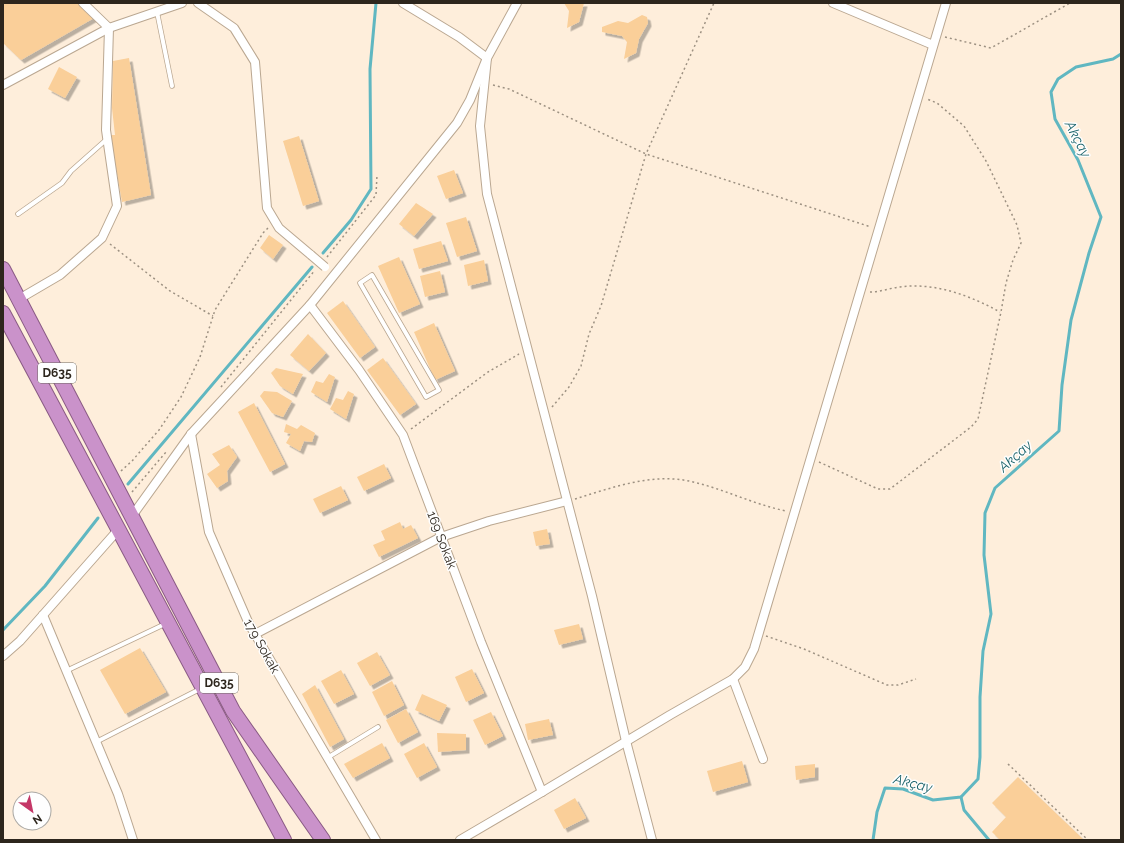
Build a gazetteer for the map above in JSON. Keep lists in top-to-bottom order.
{
  "streets": {
    "highway": ["D635"],
    "street": ["169 Sokak", "179 Sokak"]
  },
  "water": ["Akçay"],
  "north": "bottom right"
}
